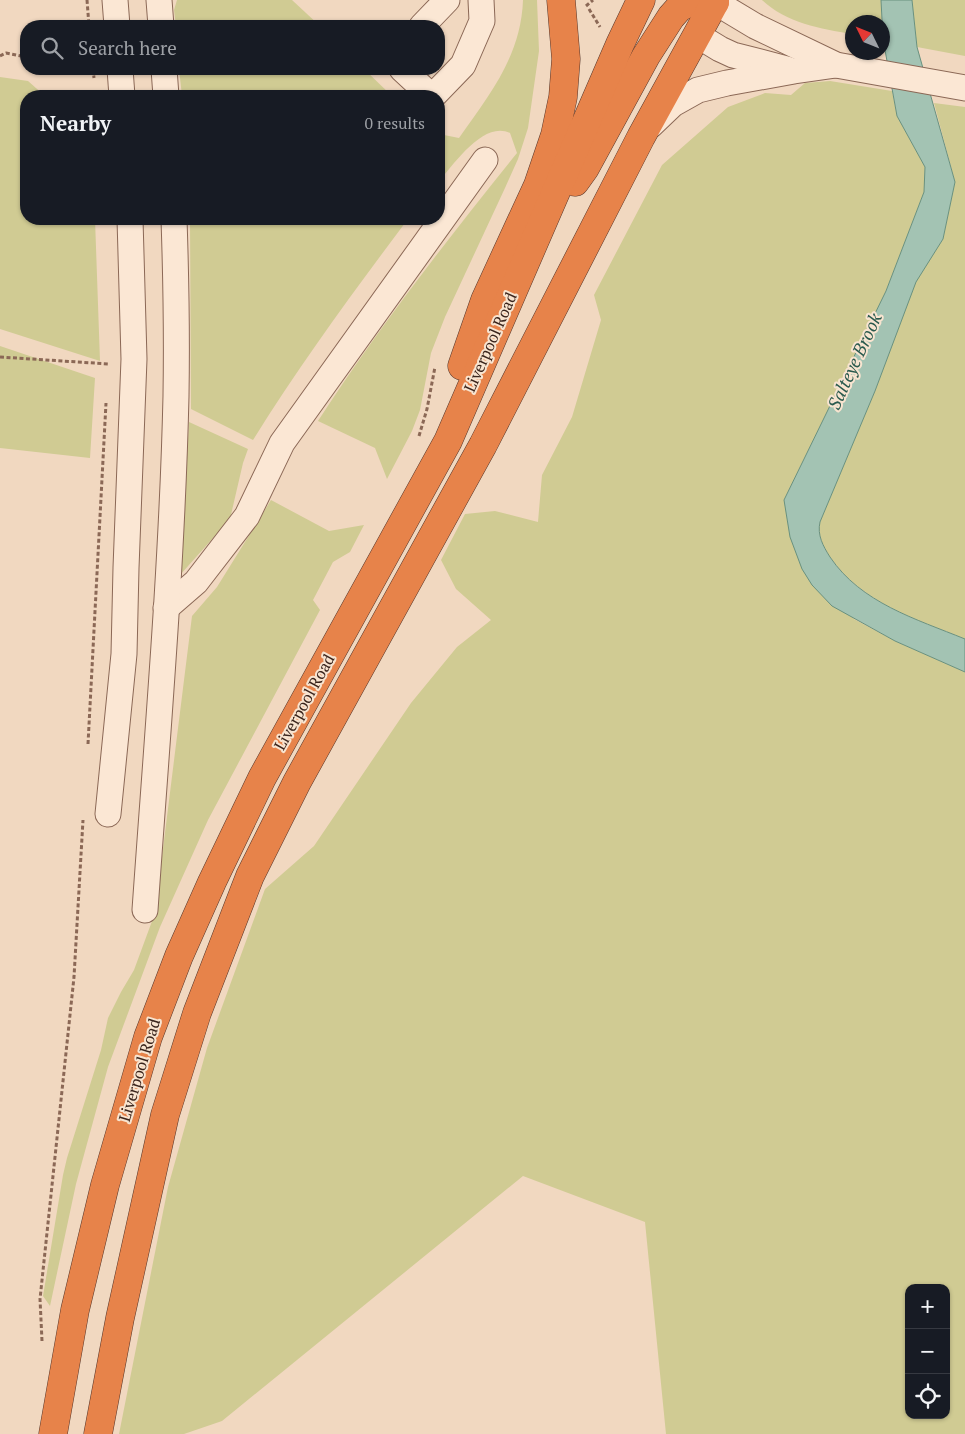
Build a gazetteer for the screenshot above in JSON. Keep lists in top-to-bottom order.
{
  "streets": {
    "highway": ["Liverpool Road"]
  },
  "water": ["Salteye Brook"],
  "north": "top left",
  "page": {
    "search": "Search here",
    "heading": ["Nearby", "0 results"],
    "map_buttons": ["+", "−"]
  }
}
